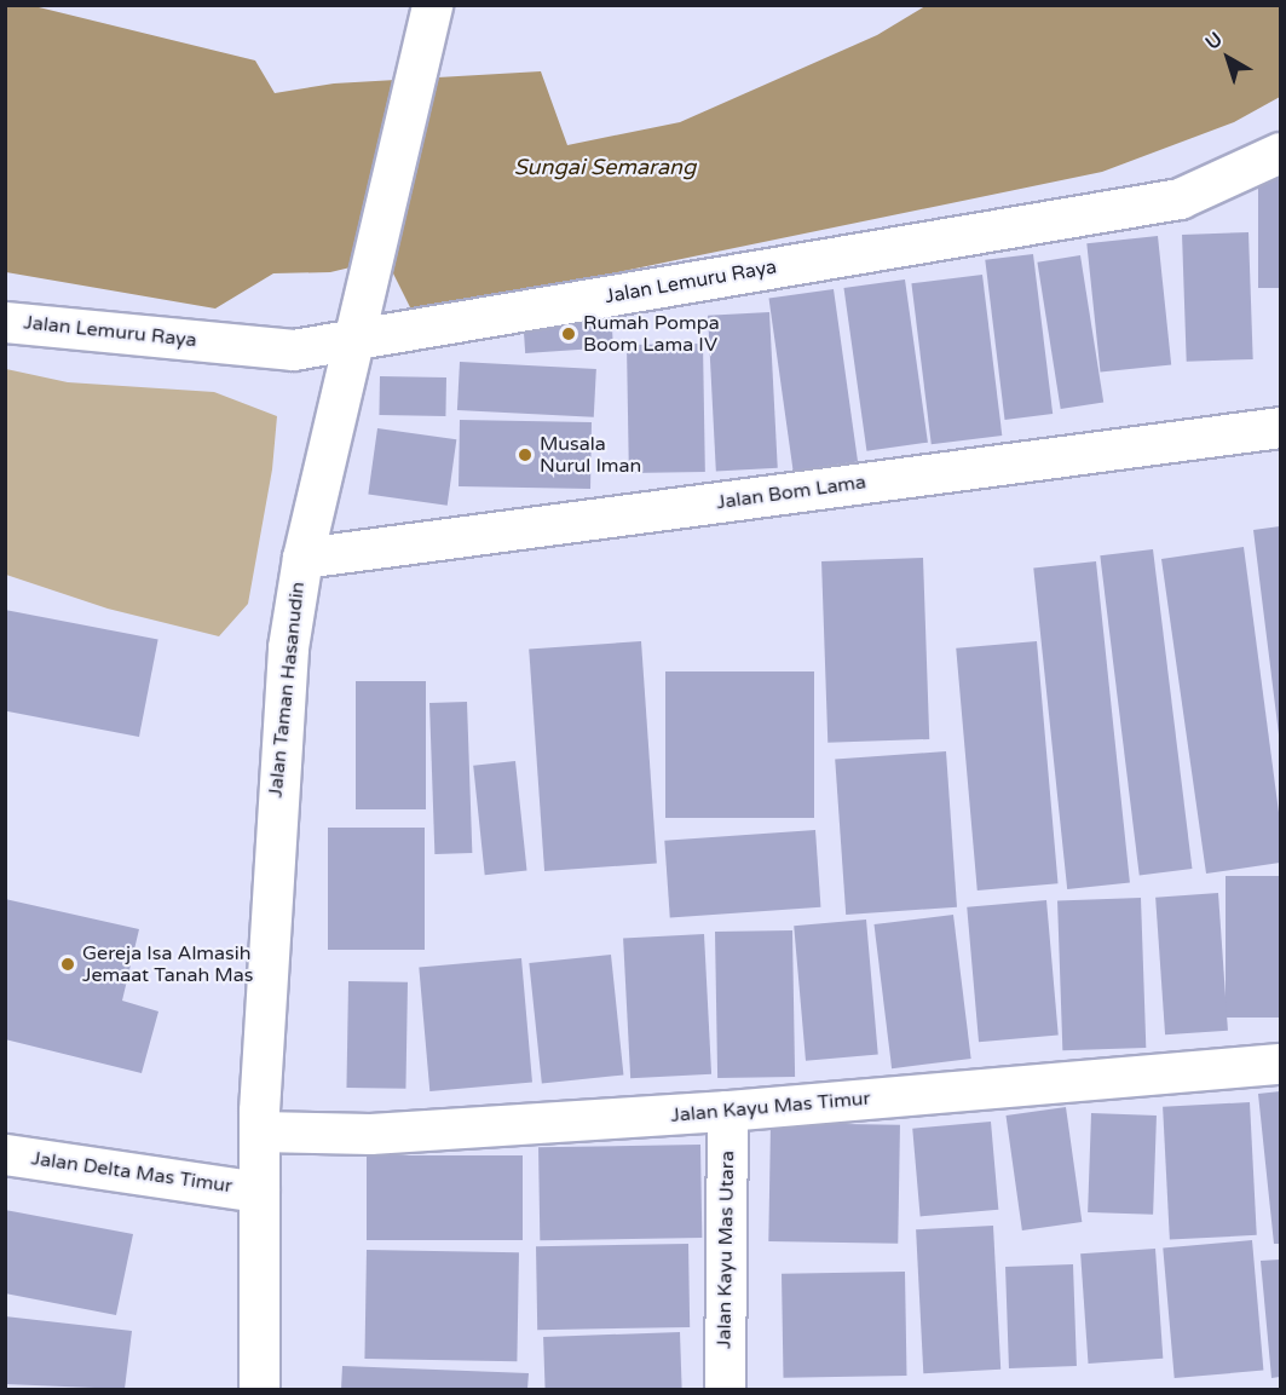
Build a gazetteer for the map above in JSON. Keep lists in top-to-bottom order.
{
  "streets": {
    "street": [
      "Jalan Lemuru Raya",
      "Jalan Bom Lama",
      "Jalan Taman Hasanudin",
      "Jalan Kayu Mas Timur",
      "Jalan Delta Mas Timur",
      "Jalan Kayu Mas Utara"
    ]
  },
  "crossings": [
    ["Jalan Lemuru Raya", "Jalan Taman Hasanudin"],
    ["Jalan Bom Lama", "Jalan Taman Hasanudin"],
    ["Jalan Taman Hasanudin", "Jalan Kayu Mas Timur"],
    ["Jalan Taman Hasanudin", "Jalan Delta Mas Timur"],
    ["Jalan Kayu Mas Timur", "Jalan Kayu Mas Utara"]
  ],
  "water": ["Sungai Semarang"],
  "places": ["Rumah Pompa Boom Lama IV", "Musala Nurul Iman", "Gereja Isa Almasih Jemaat Tanah Mas"],
  "north": "top left"
}
